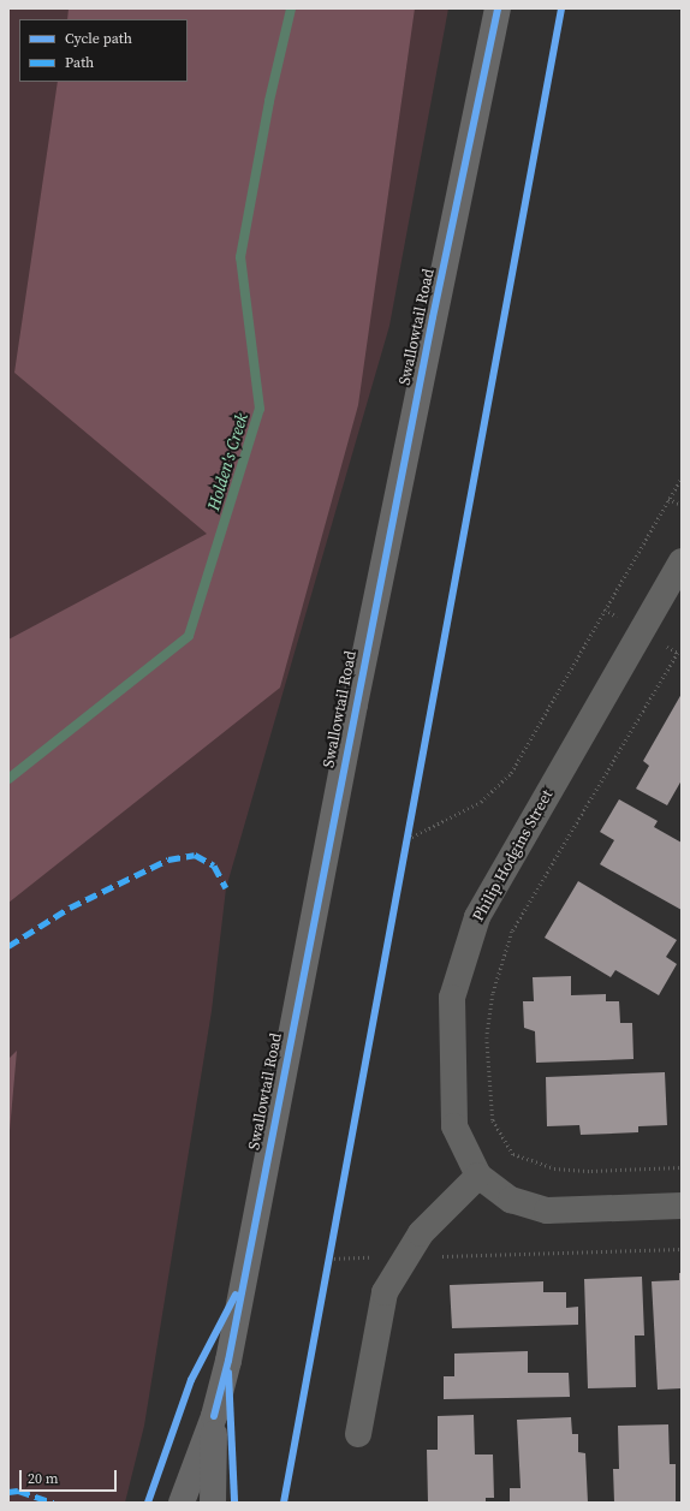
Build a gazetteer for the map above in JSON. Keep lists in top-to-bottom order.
{
  "streets": {
    "street": ["Swallowtail Road", "Philip Hodgins Street"]
  },
  "water": ["Holden's Creek"],
  "legend": ["Cycle path", "Path"],
  "scale_bar": "20 m"
}
